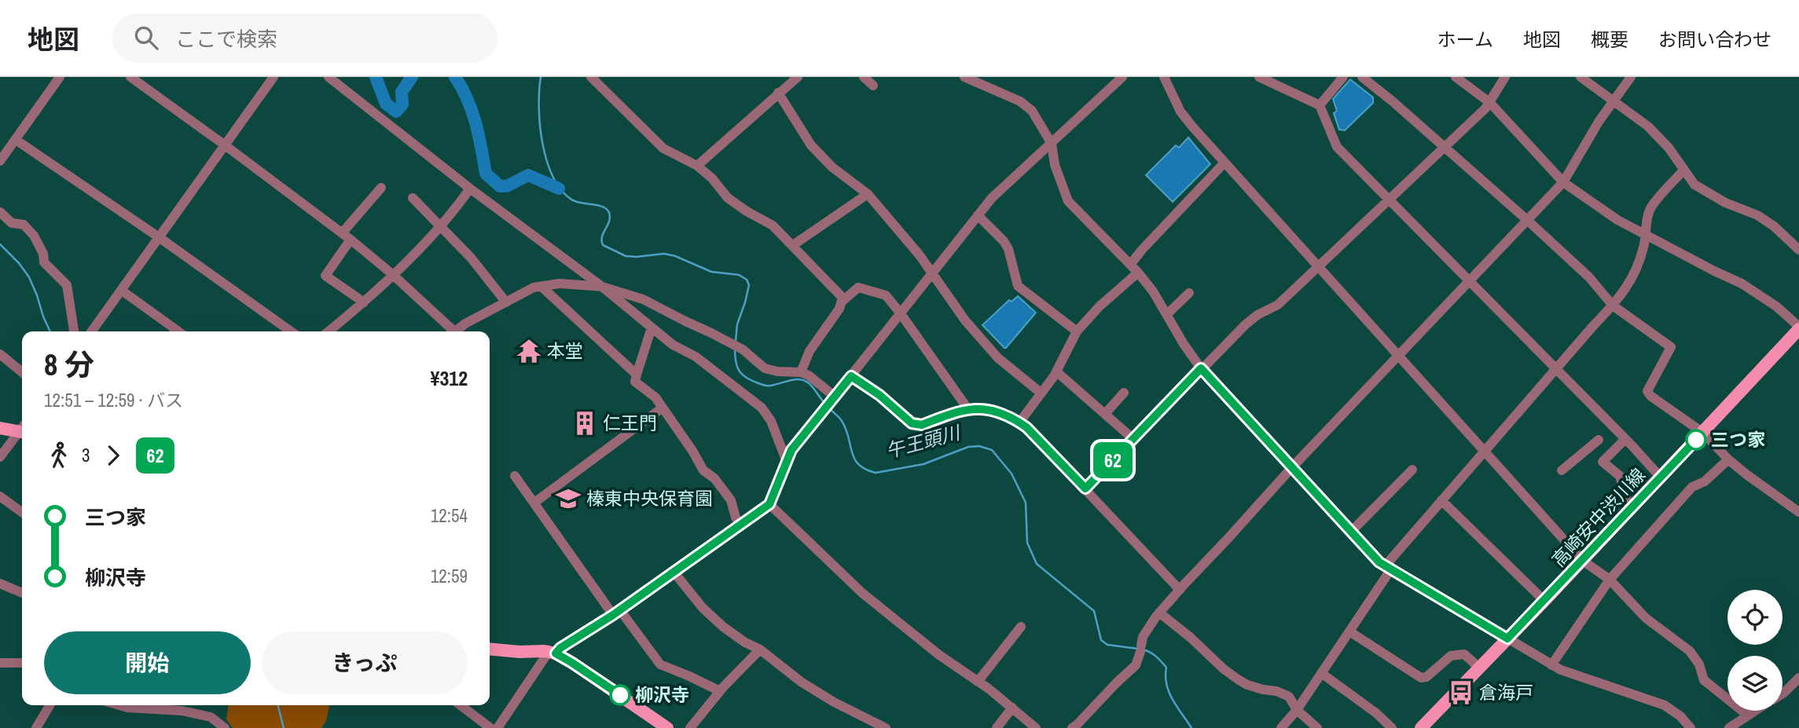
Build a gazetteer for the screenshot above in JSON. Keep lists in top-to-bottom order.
{
  "streets": {
    "main road": ["高崎安中渋川線"]
  },
  "water": ["午王頭川"],
  "places": {
    "temple": ["本堂"],
    "building": ["仁王門"],
    "other": ["三つ家", "柳沢寺"],
    "school or university": ["榛東中央保育園"],
    "bus stop": ["倉海戸"]
  },
  "lines": ["bus line 62"],
  "page": {
    "header": "地図",
    "search": "ここで検索",
    "nav": [
      "ホーム",
      "地図",
      "概要",
      "お問い合わせ"
    ],
    "on_map": "62",
    "heading": ["8 分", "12:51 – 12:59 · バス", "¥312"],
    "legs": ["3", "62"],
    "list": [
      {
        "name": "三つ家",
        "value": "12:54"
      },
      {
        "name": "柳沢寺",
        "value": "12:59"
      }
    ],
    "buttons": ["開始", "きっぷ"]
  }
}
